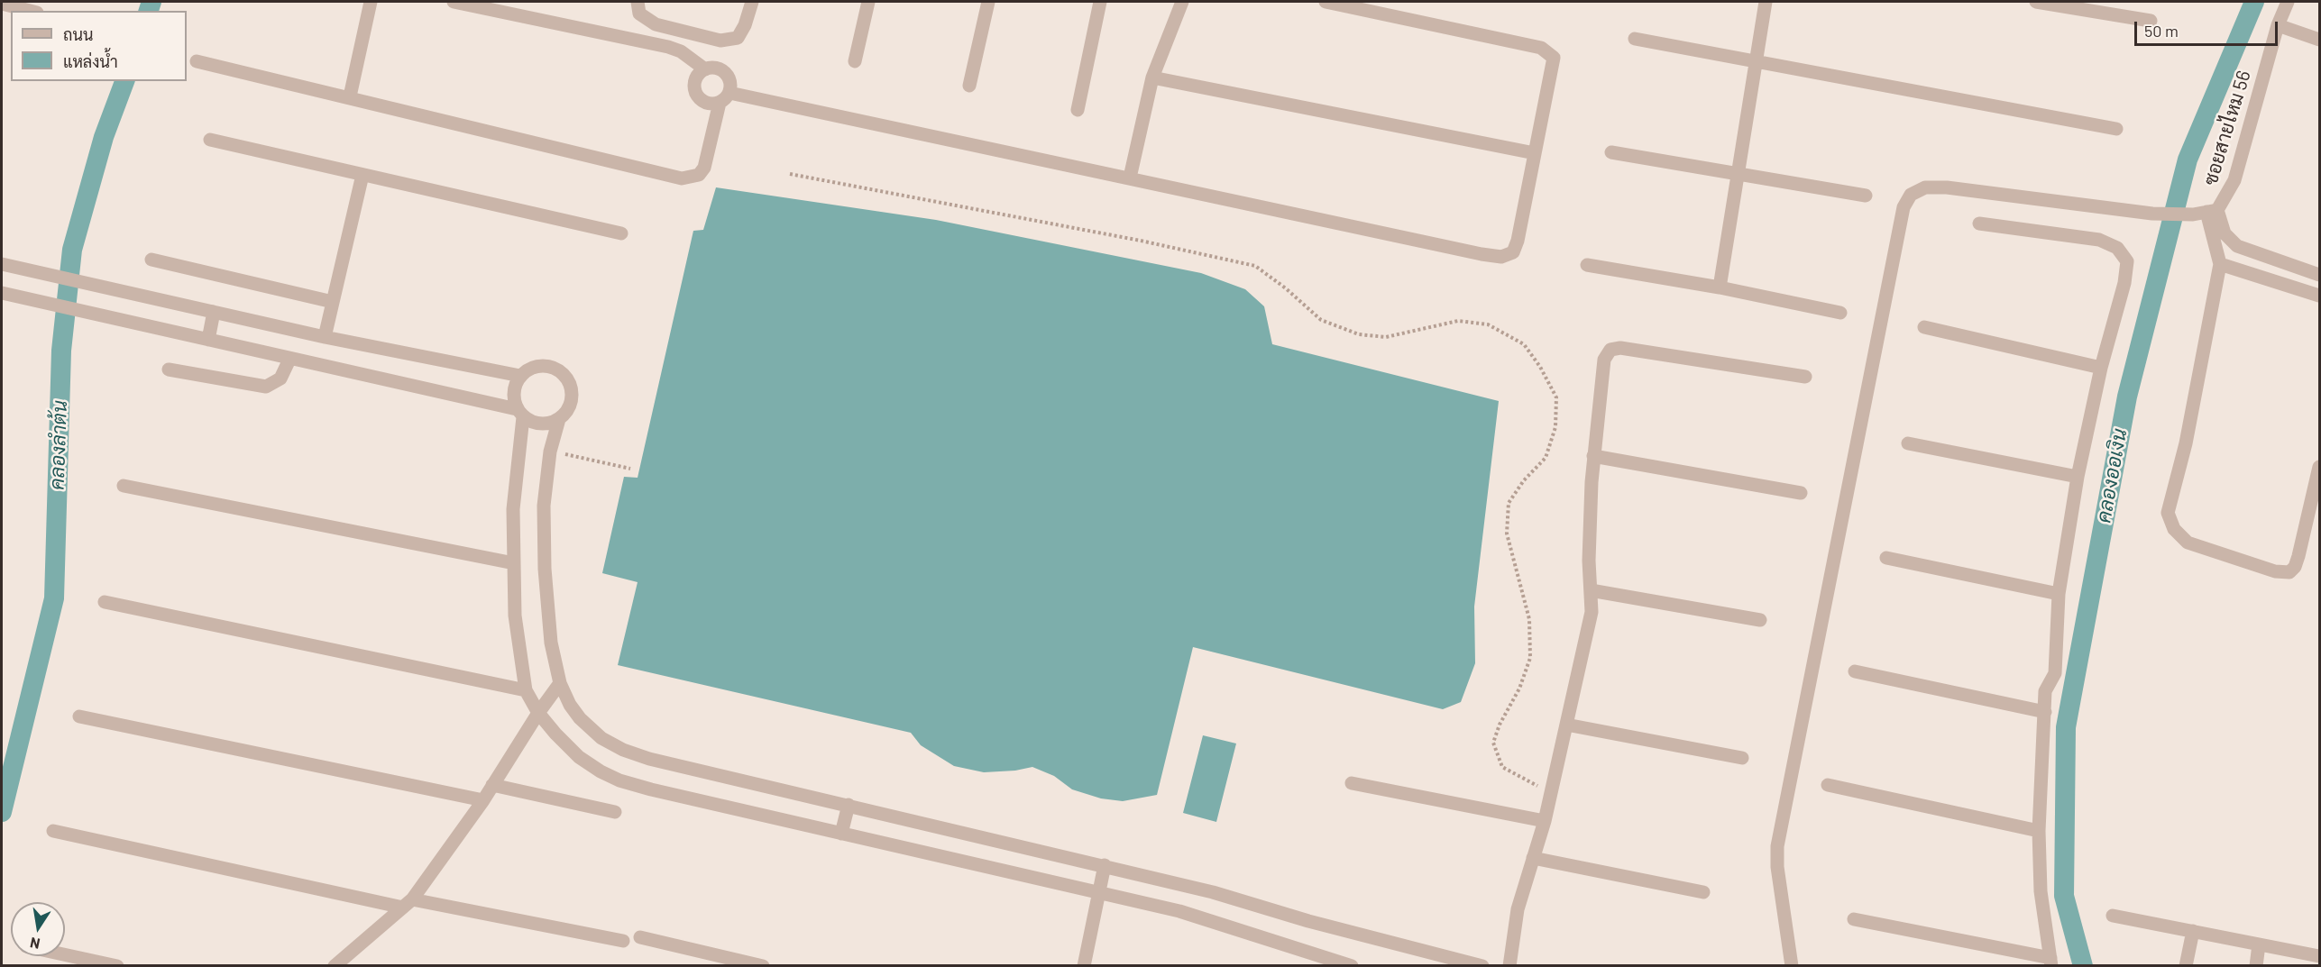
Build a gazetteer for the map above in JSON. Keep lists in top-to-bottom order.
{
  "streets": {
    "street": ["ซอยสายไหม 56"]
  },
  "water": ["คลองลำต้น", "คลองออเงิน"],
  "legend": ["ถนน", "แหล่งน้ำ"],
  "scale_bar": "50 m",
  "north": "bottom"
}
